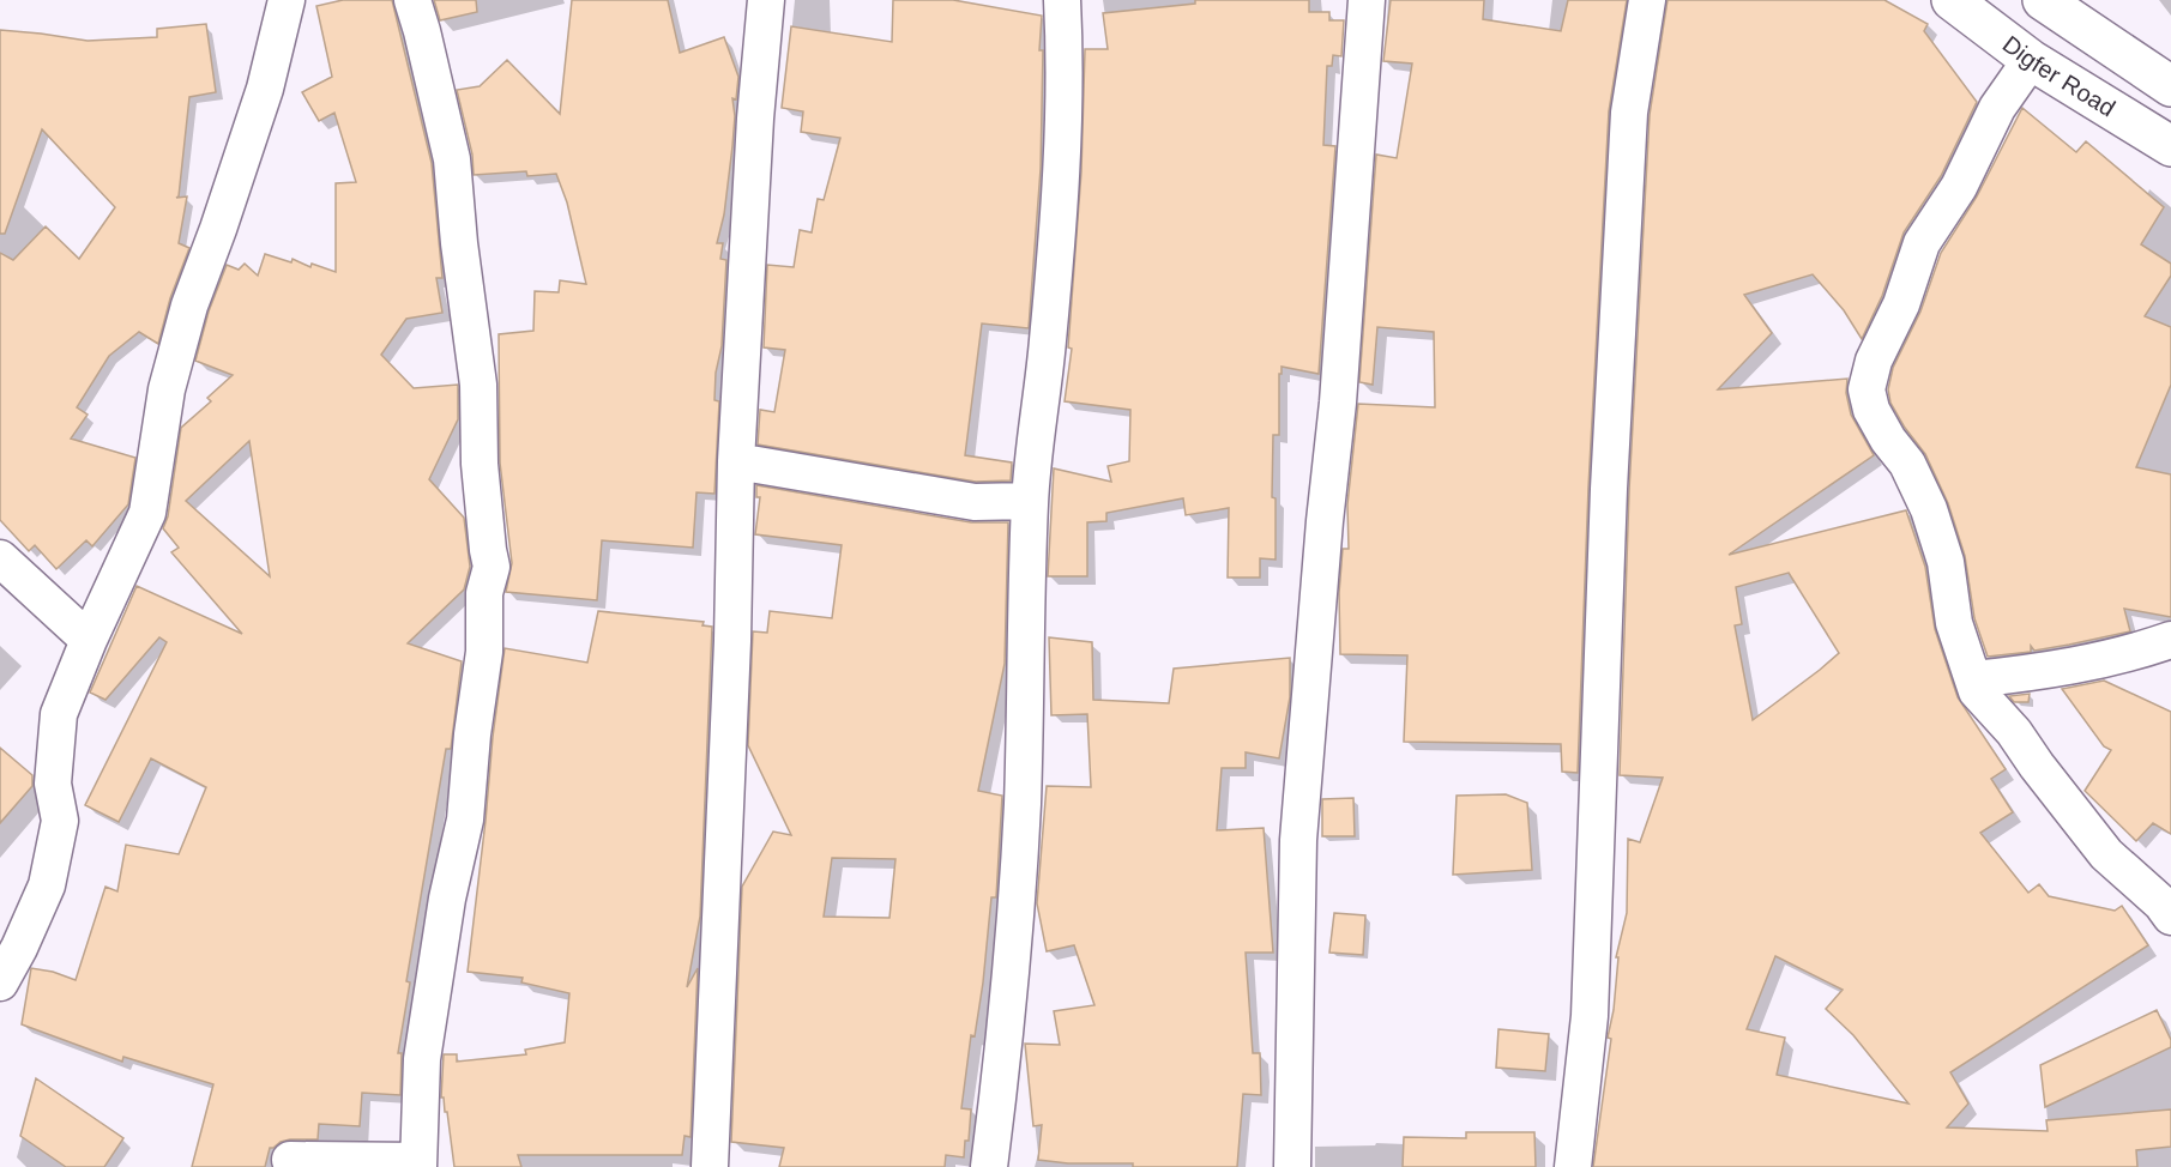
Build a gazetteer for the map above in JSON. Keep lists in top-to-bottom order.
{
  "streets": {
    "street": ["Digfer Road"]
  }
}
